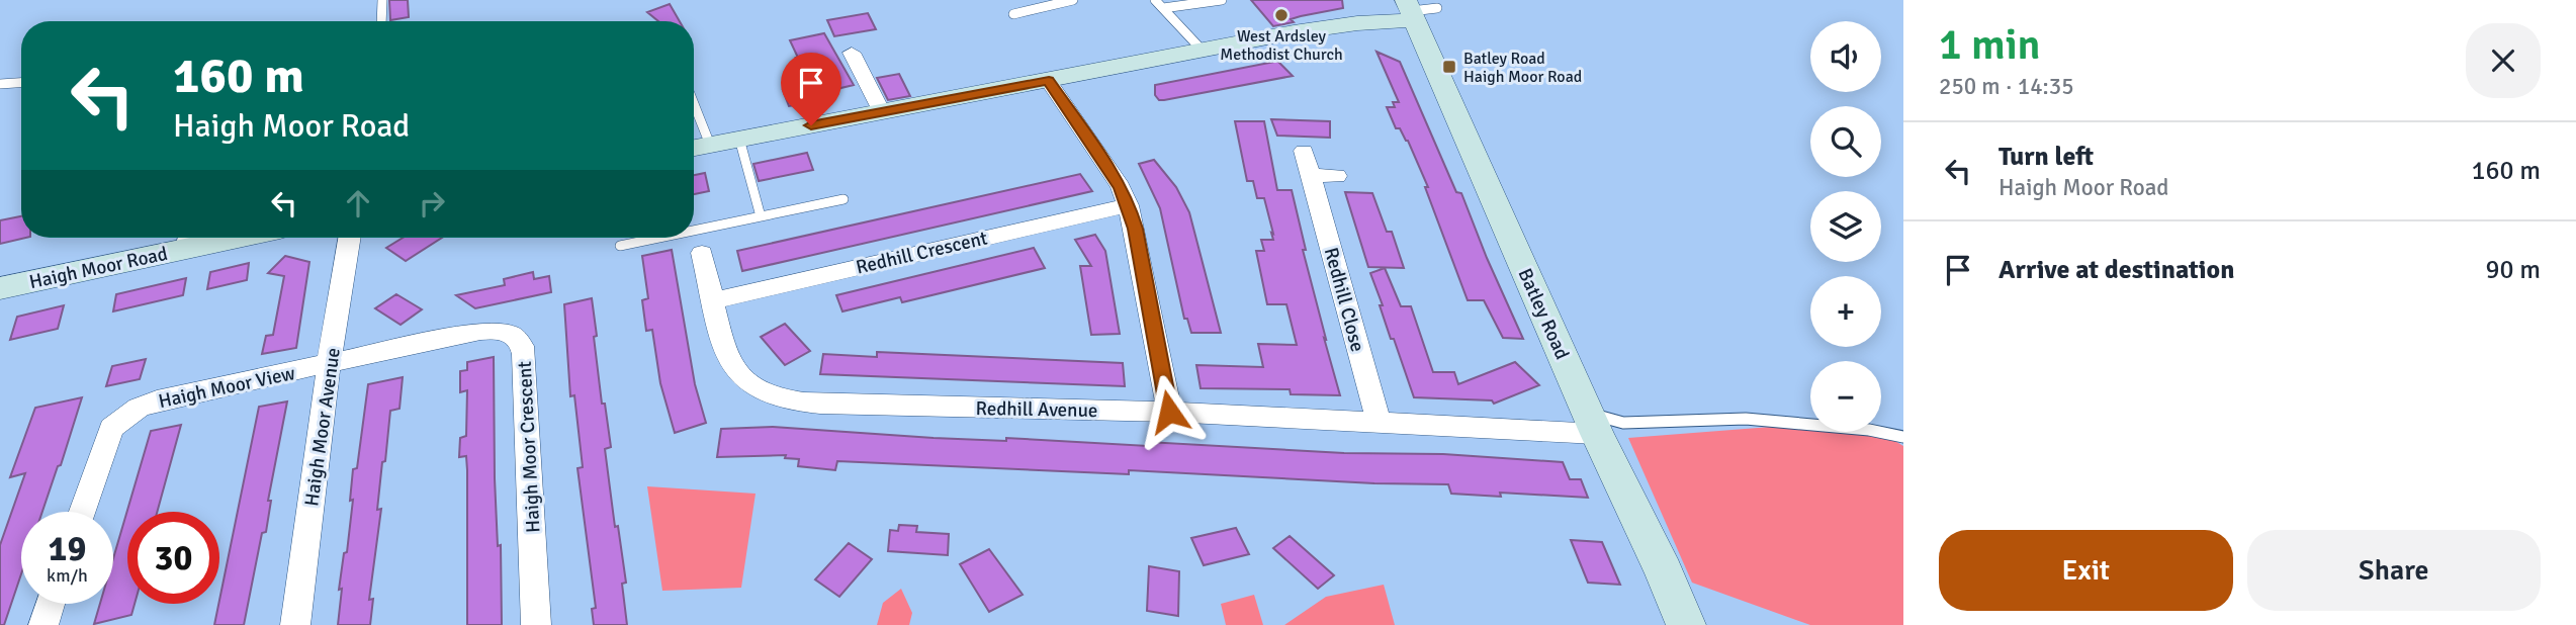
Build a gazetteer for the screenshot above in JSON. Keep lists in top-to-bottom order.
{
  "streets": {
    "street": [
      "Redhill Crescent",
      "Haigh Moor Road",
      "Redhill Close",
      "Batley Road",
      "Haigh Moor View",
      "Redhill Avenue",
      "Haigh Moor Avenue",
      "Haigh Moor Crescent"
    ]
  },
  "crossings": [
    ["Redhill Crescent", "Redhill Avenue"],
    ["Redhill Close", "Redhill Avenue"],
    ["Batley Road", "Redhill Avenue"],
    ["Haigh Moor View", "Haigh Moor Avenue"],
    ["Haigh Moor View", "Haigh Moor Crescent"],
    ["Haigh Moor Avenue", "Haigh Moor Crescent"]
  ],
  "places": {
    "other": ["West Ardsley Methodist Church"],
    "transit": ["Batley Road Haigh Moor Road"]
  },
  "page": {
    "heading": ["1 min", "250 m · 14:35"],
    "map_buttons": ["+", "−"],
    "turn": ["160 m", "Haigh Moor Road"],
    "list": [
      {
        "name": "Turn left",
        "note": "Haigh Moor Road",
        "value": "160 m"
      },
      {
        "name": "Arrive at destination",
        "value": "90 m"
      }
    ],
    "speed": "19 km/h",
    "limit": "30",
    "buttons": ["Exit", "Share"]
  }
}
